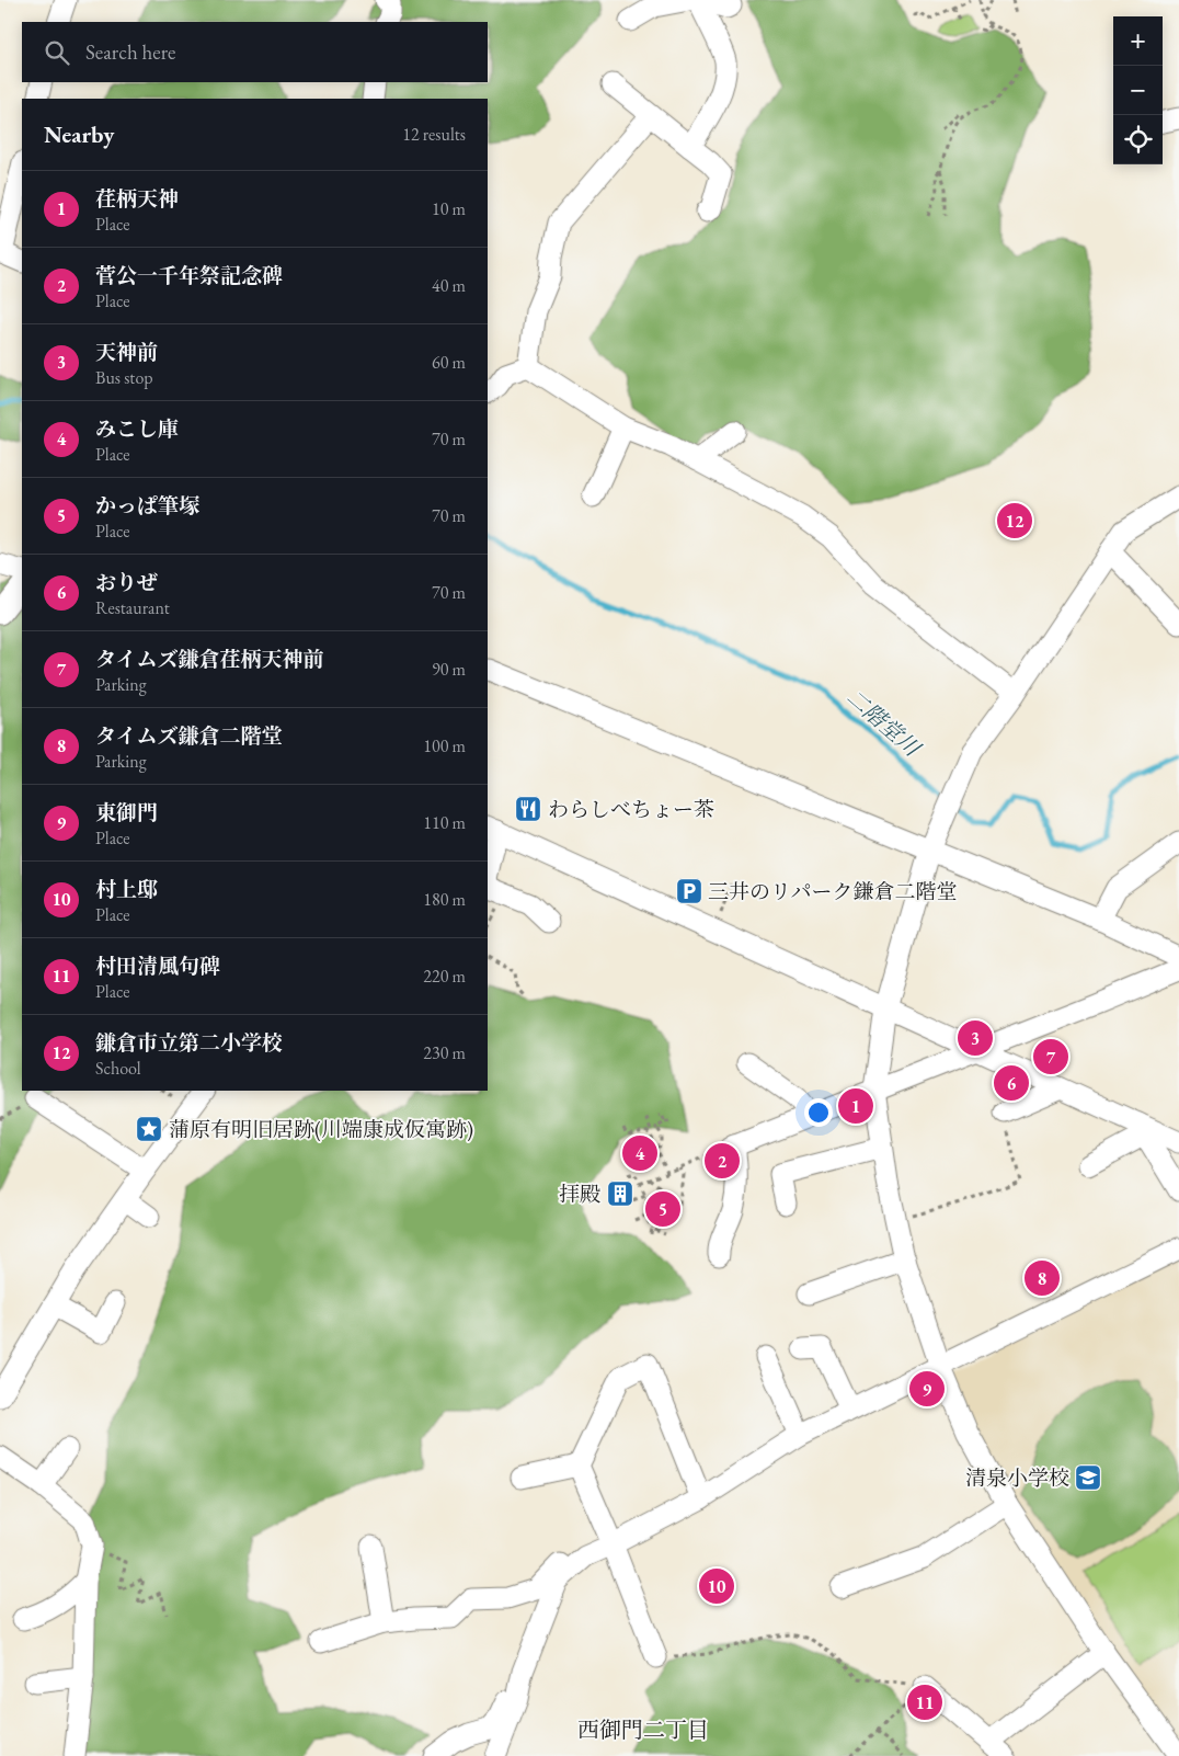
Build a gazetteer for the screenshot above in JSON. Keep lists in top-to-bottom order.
{
  "districts": ["西御門二丁目"],
  "water": ["二階堂川"],
  "places": {
    "restaurant": ["わらしべちょー茶"],
    "parking": ["三井のリパーク鎌倉二階堂"],
    "place": ["蒲原有明旧居跡(川端康成仮寓跡)"],
    "building": ["拝殿"],
    "school or university": ["清泉小学校"]
  },
  "page": {
    "map_buttons": ["+", "−"],
    "search": "Search here",
    "heading": ["Nearby", "12 results"],
    "list": [
      {
        "mark": "1",
        "name": "荏柄天神",
        "note": "Place",
        "value": "10 m"
      },
      {
        "mark": "2",
        "name": "菅公一千年祭記念碑",
        "note": "Place",
        "value": "40 m"
      },
      {
        "mark": "3",
        "name": "天神前",
        "note": "Bus stop",
        "value": "60 m"
      },
      {
        "mark": "4",
        "name": "みこし庫",
        "note": "Place",
        "value": "70 m"
      },
      {
        "mark": "5",
        "name": "かっぱ筆塚",
        "note": "Place",
        "value": "70 m"
      },
      {
        "mark": "6",
        "name": "おりぜ",
        "note": "Restaurant",
        "value": "70 m"
      },
      {
        "mark": "7",
        "name": "タイムズ鎌倉荏柄天神前",
        "note": "Parking",
        "value": "90 m"
      },
      {
        "mark": "8",
        "name": "タイムズ鎌倉二階堂",
        "note": "Parking",
        "value": "100 m"
      },
      {
        "mark": "9",
        "name": "東御門",
        "note": "Place",
        "value": "110 m"
      },
      {
        "mark": "10",
        "name": "村上邸",
        "note": "Place",
        "value": "180 m"
      },
      {
        "mark": "11",
        "name": "村田清風句碑",
        "note": "Place",
        "value": "220 m"
      },
      {
        "mark": "12",
        "name": "鎌倉市立第二小学校",
        "note": "School",
        "value": "230 m"
      }
    ],
    "pins": [
      "12",
      "3",
      "7",
      "6",
      "1",
      "4",
      "2",
      "5",
      "8",
      "9",
      "10",
      "11"
    ]
  }
}
